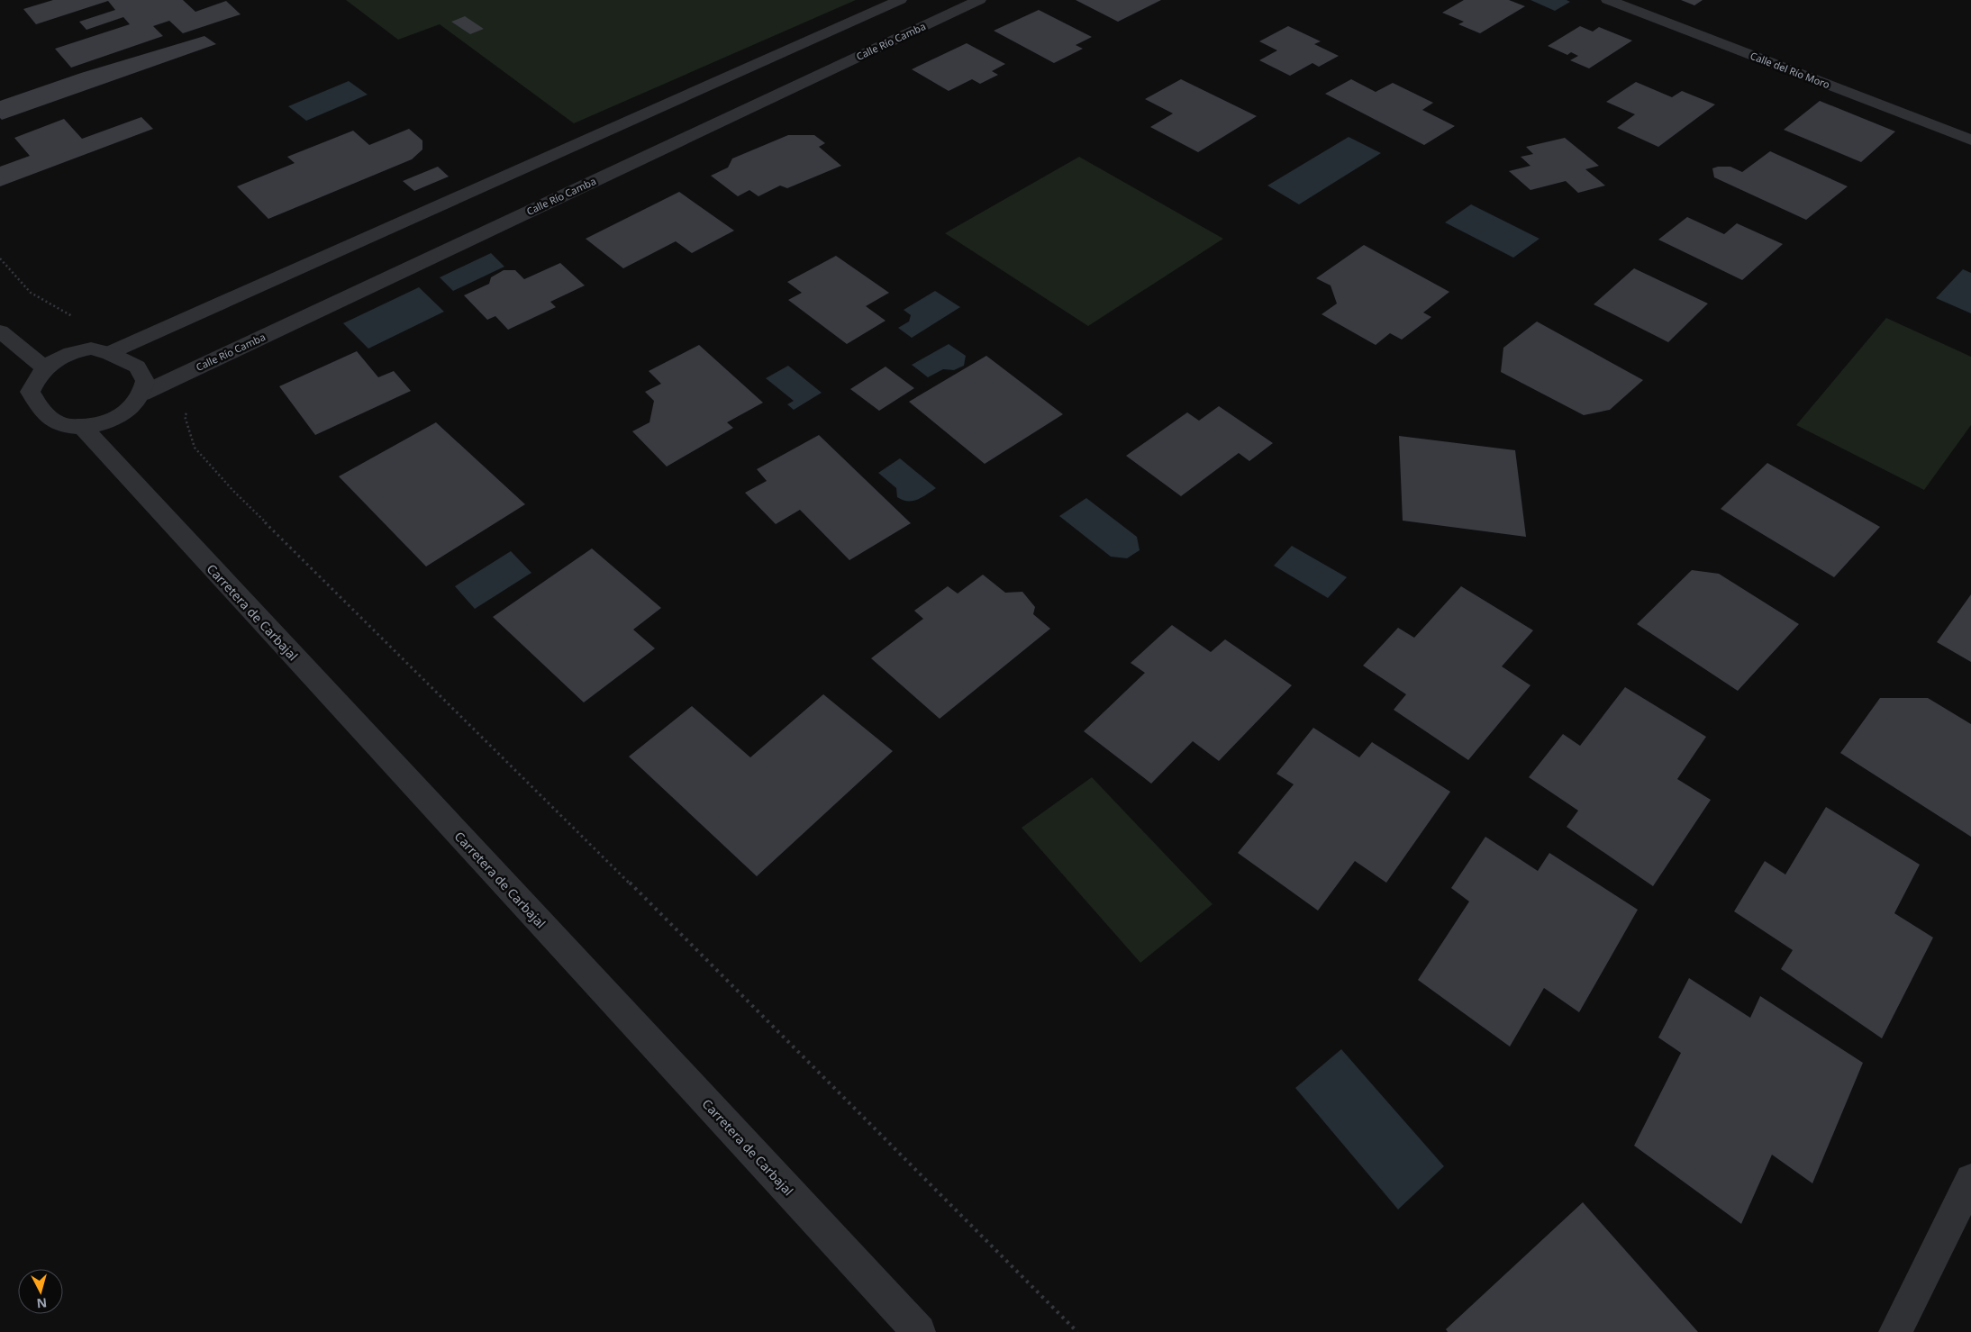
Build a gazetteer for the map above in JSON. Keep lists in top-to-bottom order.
{
  "streets": {
    "street": ["Calle Río Camba", "Calle del Río Moro", "Carretera de Carbajal"]
  },
  "crossings": [
    ["Calle Río Camba", "Carretera de Carbajal"]
  ],
  "north": "bottom"
}
